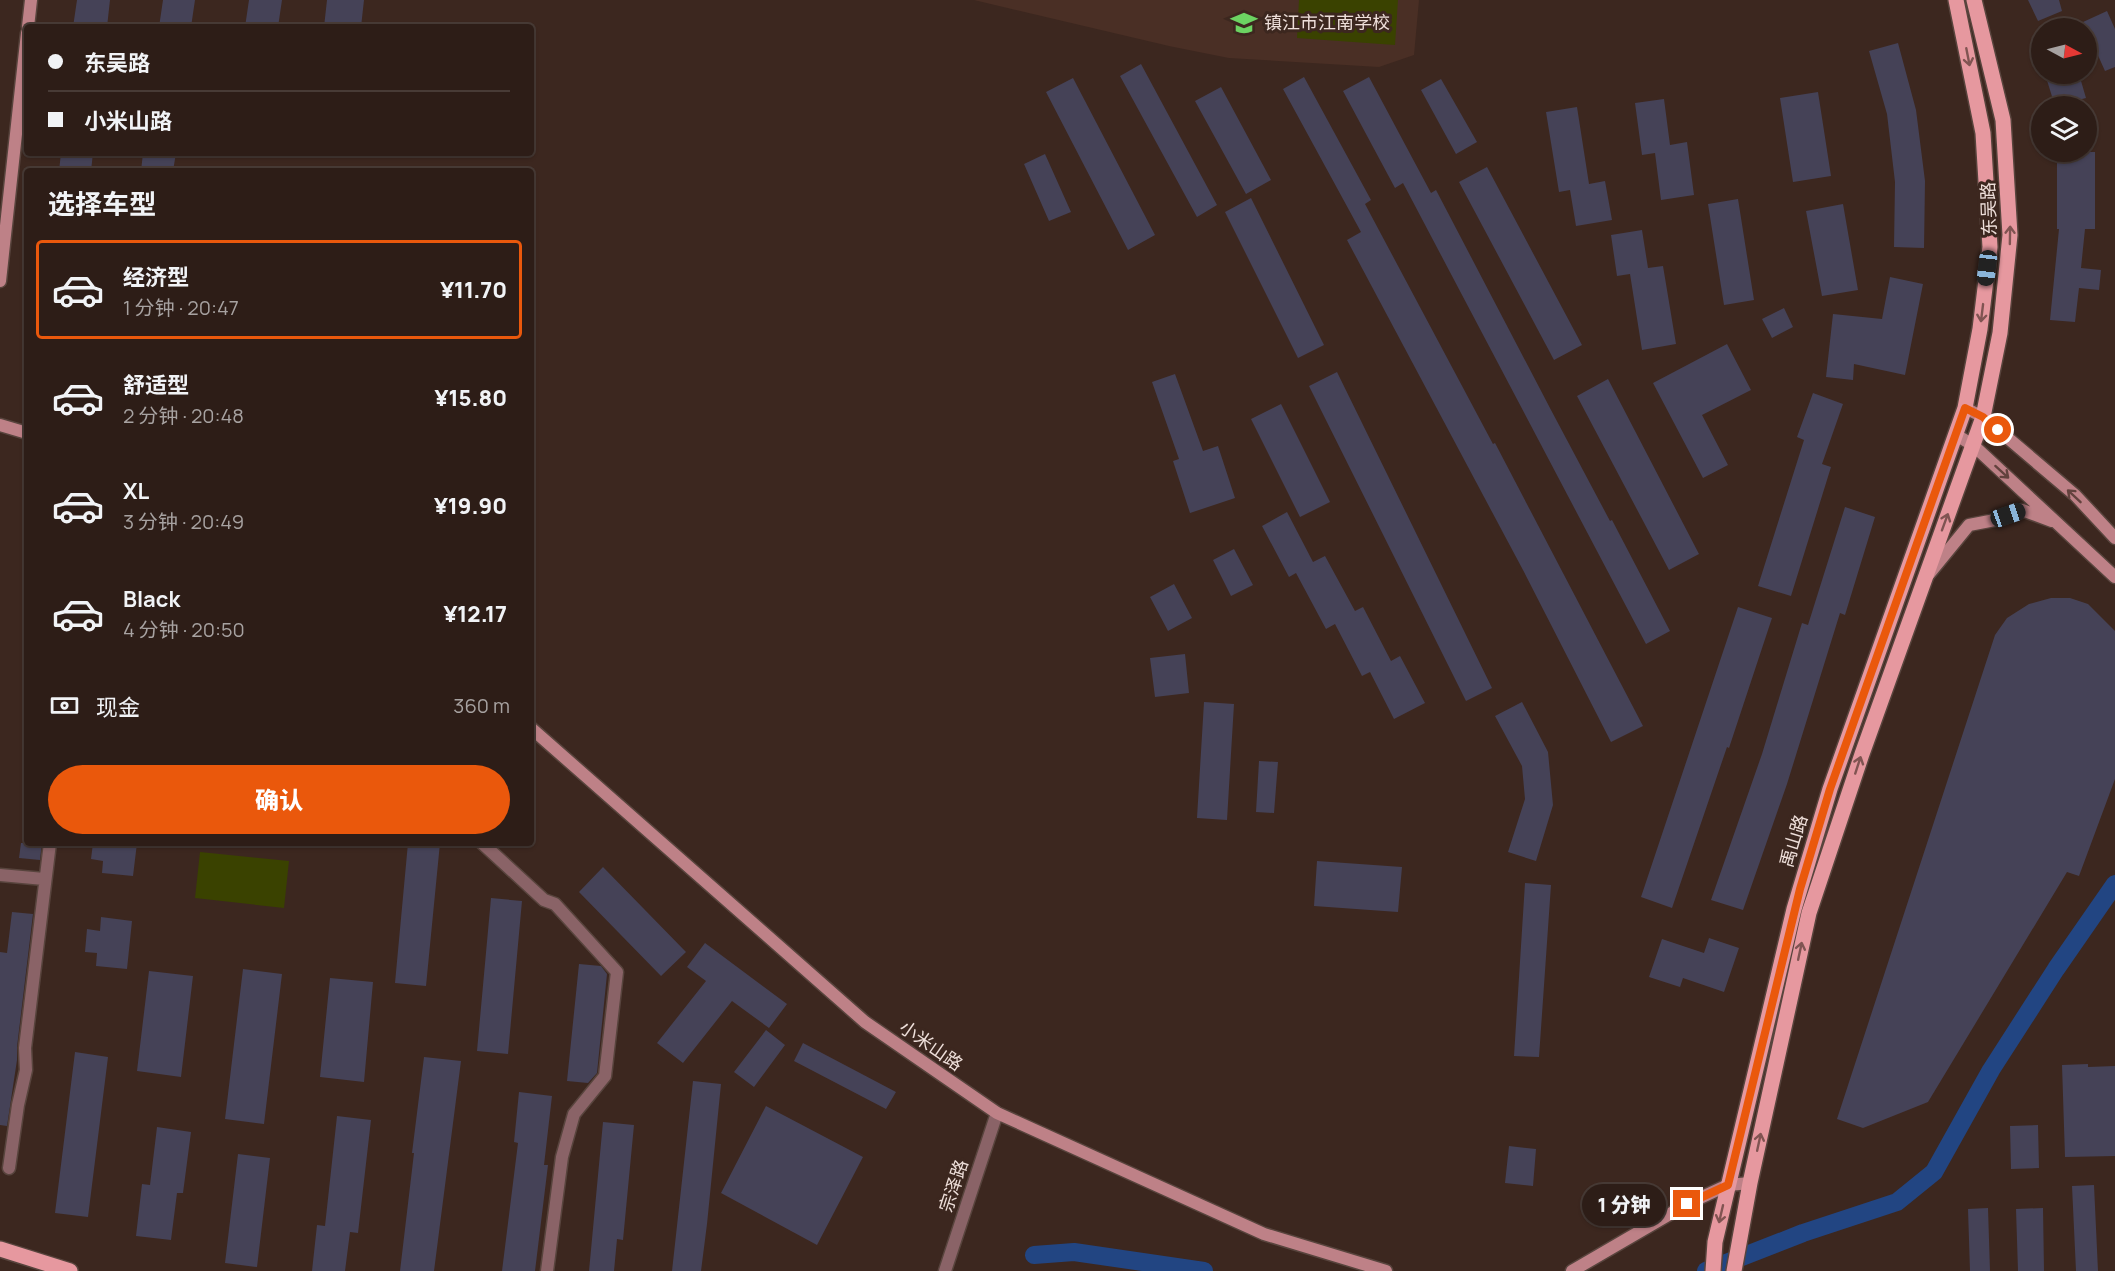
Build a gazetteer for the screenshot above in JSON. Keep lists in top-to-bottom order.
{
  "streets": {
    "main road": ["东吴路", "禹山路"],
    "street": ["小米山路", "宗泽路"]
  },
  "crossings": [
    ["东吴路", "禹山路"],
    ["小米山路", "宗泽路"]
  ],
  "places": {
    "school or university": ["镇江市江南学校"]
  },
  "north": "right",
  "page": {
    "banner": ["东吴路", "小米山路"],
    "heading": "选择车型",
    "list": [
      {
        "name": "经济型",
        "note": "1 分钟 · 20:47",
        "value": "¥11.70"
      },
      {
        "name": "舒适型",
        "note": "2 分钟 · 20:48",
        "value": "¥15.80"
      },
      {
        "name": "XL",
        "note": "3 分钟 · 20:49",
        "value": "¥19.90"
      },
      {
        "name": "Black",
        "note": "4 分钟 · 20:50",
        "value": "¥12.17"
      }
    ],
    "pay": ["现金", "360 m"],
    "buttons": "确认",
    "bubble": "1 分钟"
  }
}
